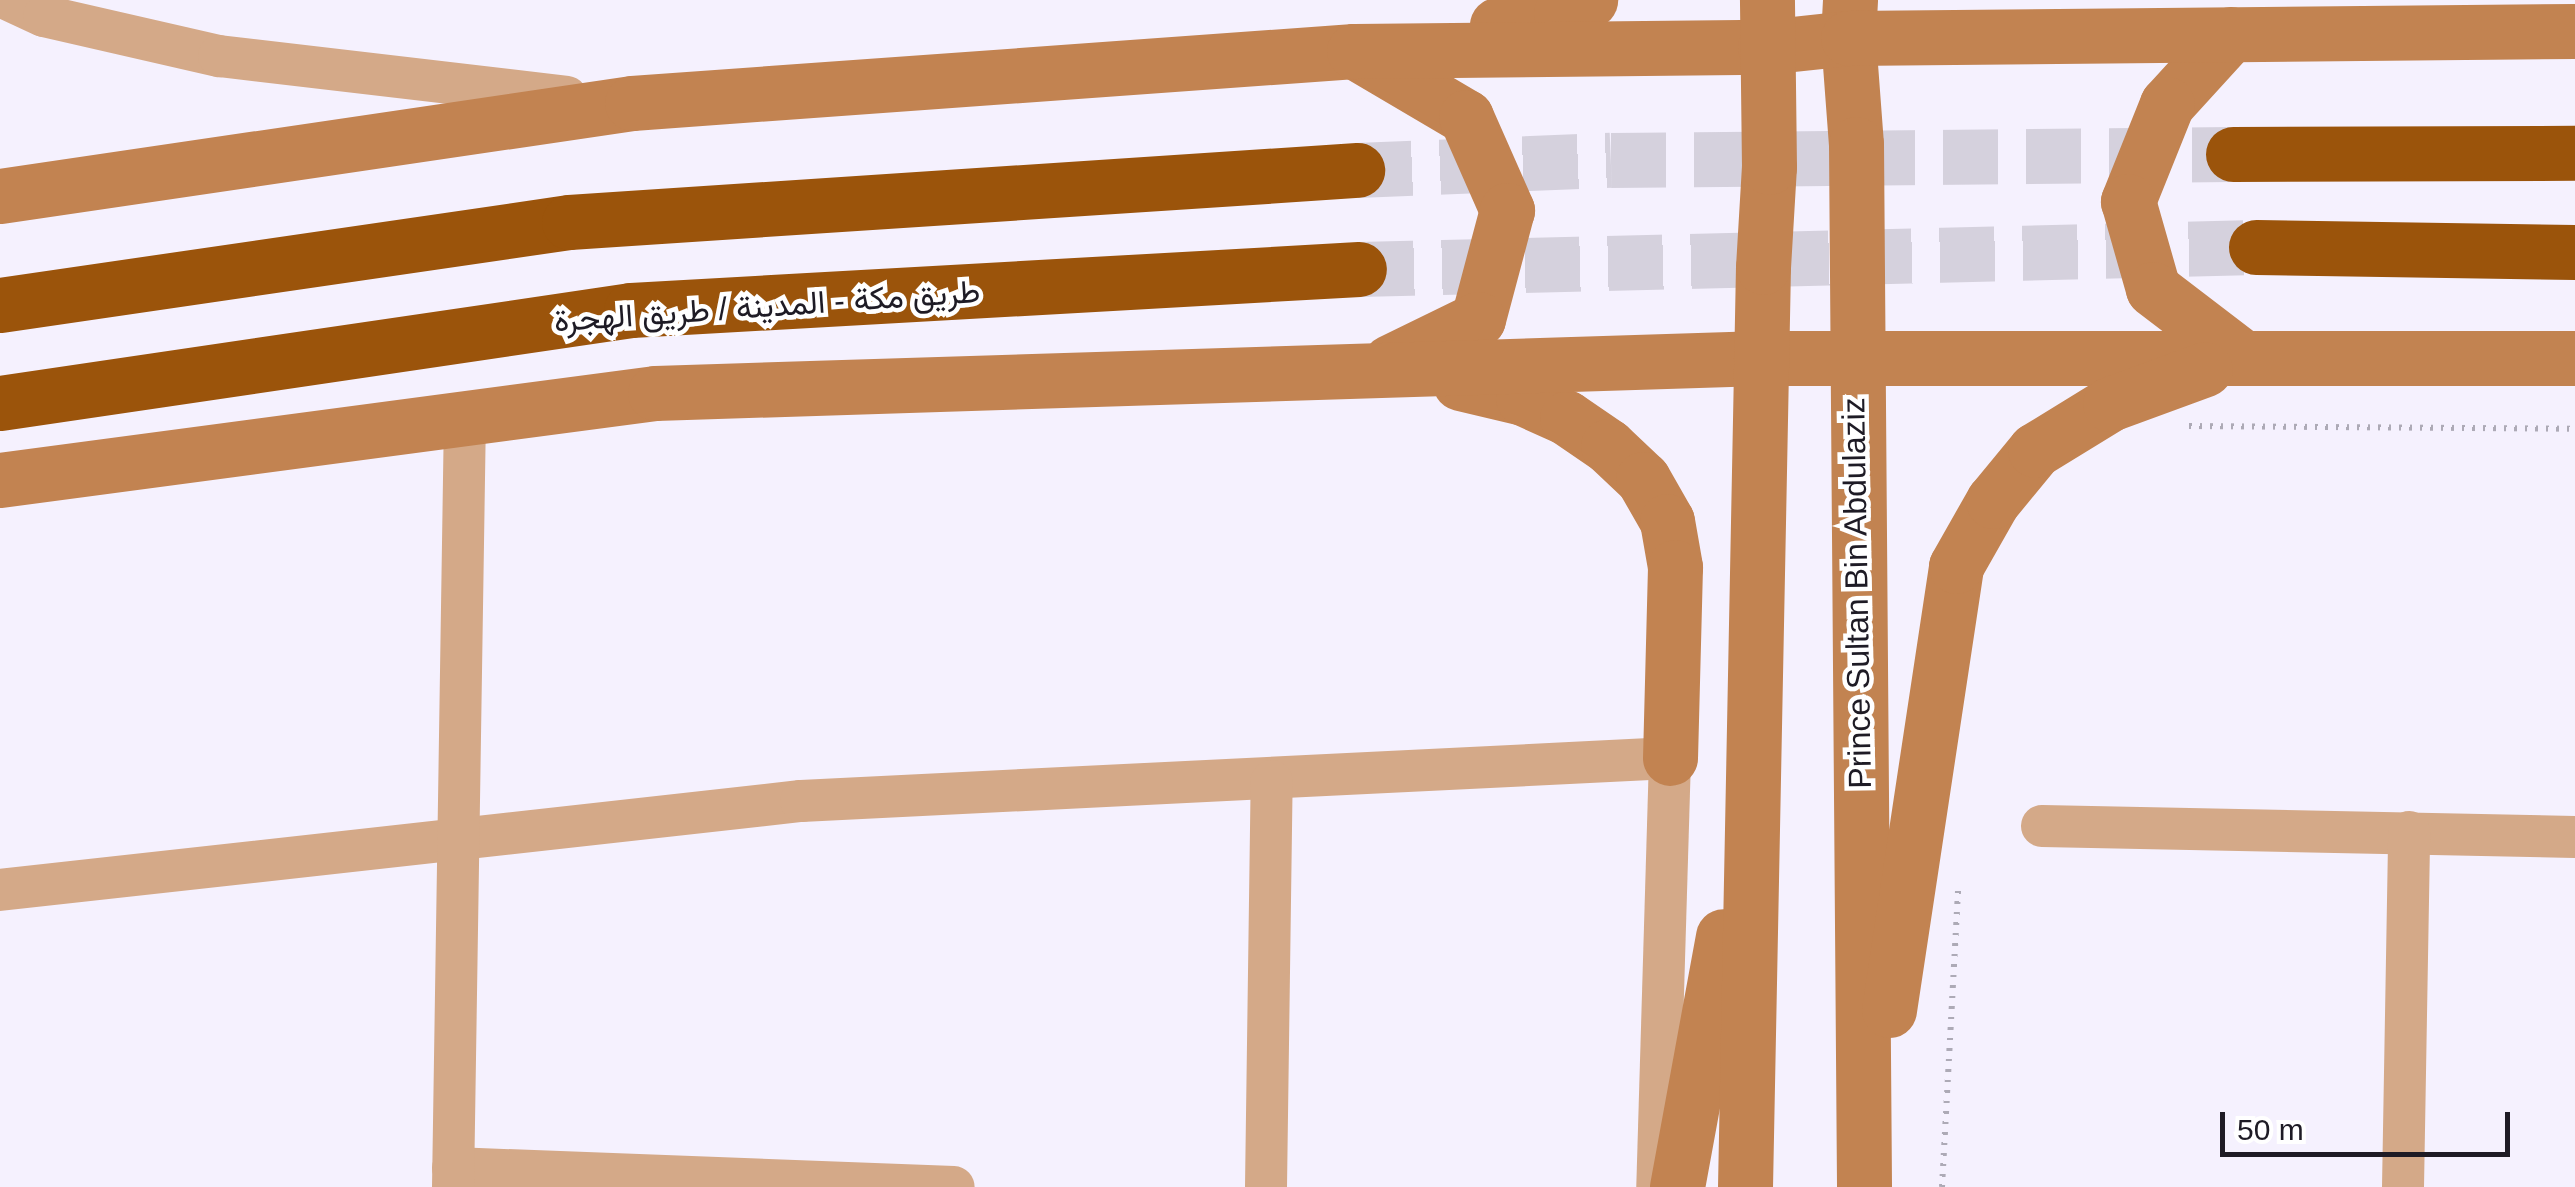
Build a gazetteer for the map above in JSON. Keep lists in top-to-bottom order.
{
  "streets": {
    "highway": ["طريق مكة - المدينة / طريق الهجرة"],
    "street": ["Prince Sultan Bin Abdulaziz"]
  },
  "scale_bar": "50 m"
}
